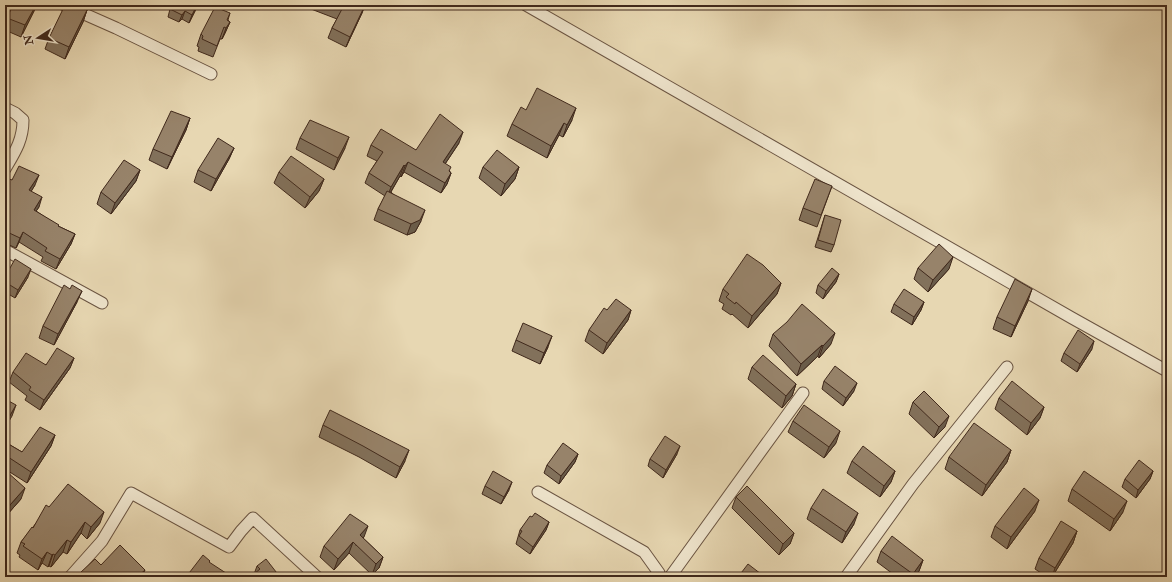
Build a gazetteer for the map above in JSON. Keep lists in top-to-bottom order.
{
  "north": "left"
}
